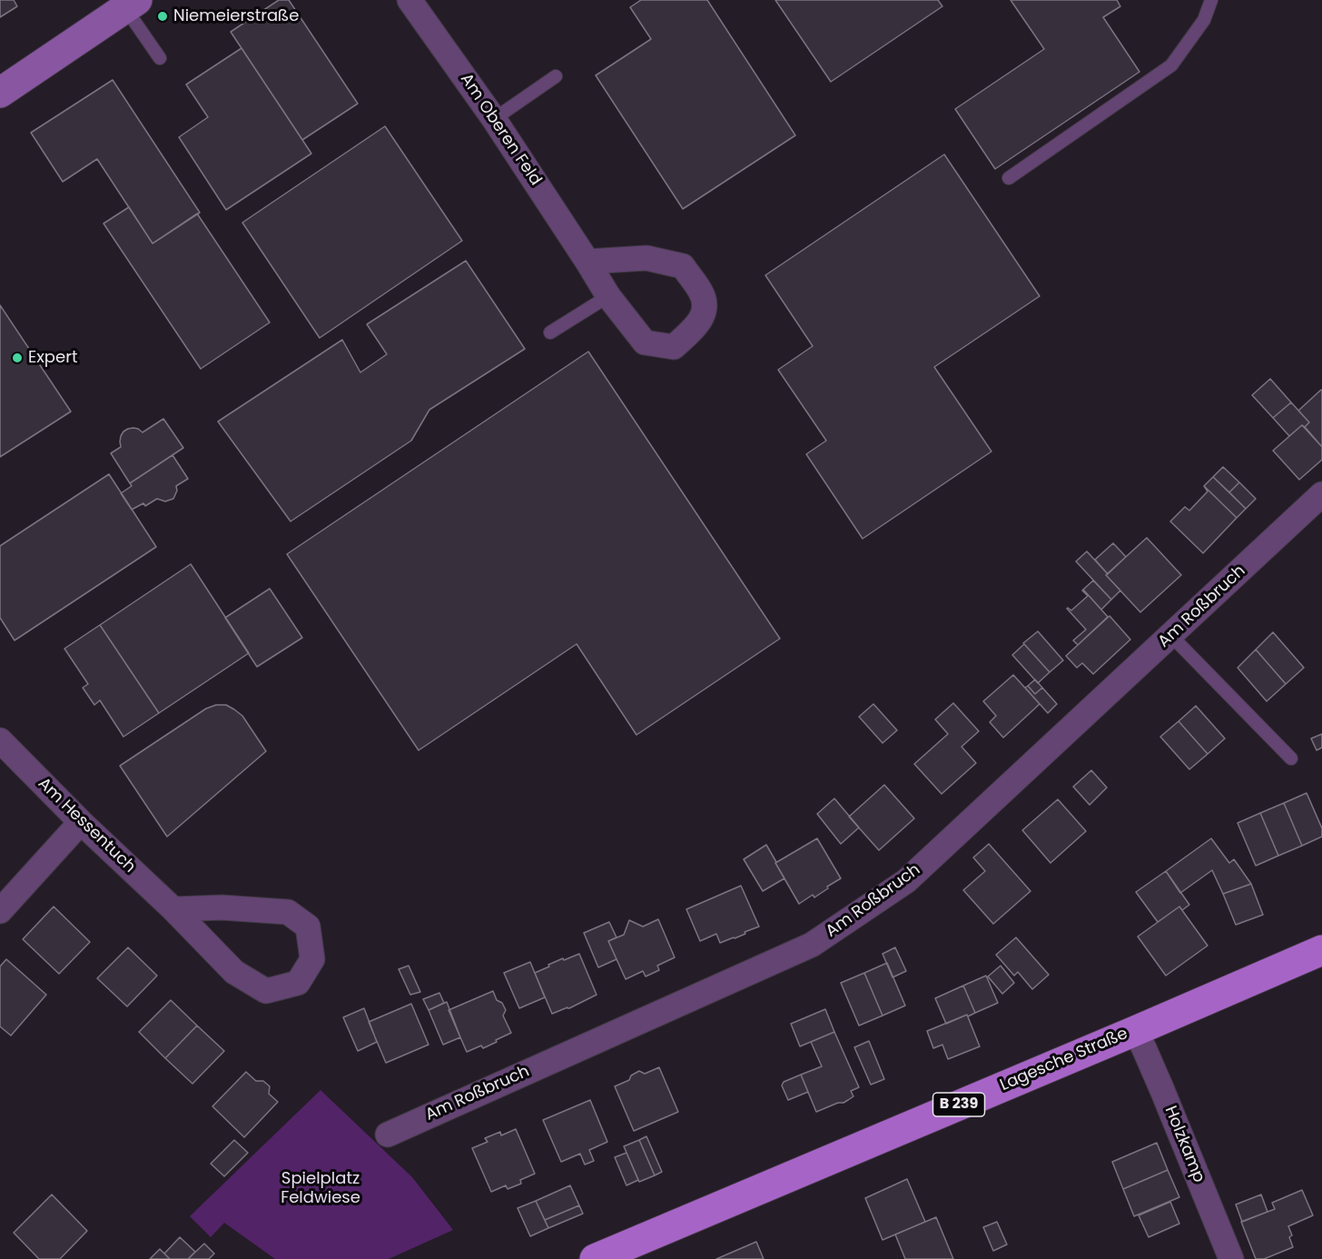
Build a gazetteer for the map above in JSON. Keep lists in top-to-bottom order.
{
  "streets": {
    "main road": ["Lagesche Straße", "B 239"],
    "street": [
      "Am Oberen Feld",
      "Am Roßbruch",
      "Am Hessentuch",
      "Holzkamp"
    ]
  },
  "crossings": [
    ["Lagesche Straße", "Holzkamp"]
  ],
  "parks": ["Spielplatz Feldwiese"],
  "places": ["Niemeierstraße", "Expert"]
}
